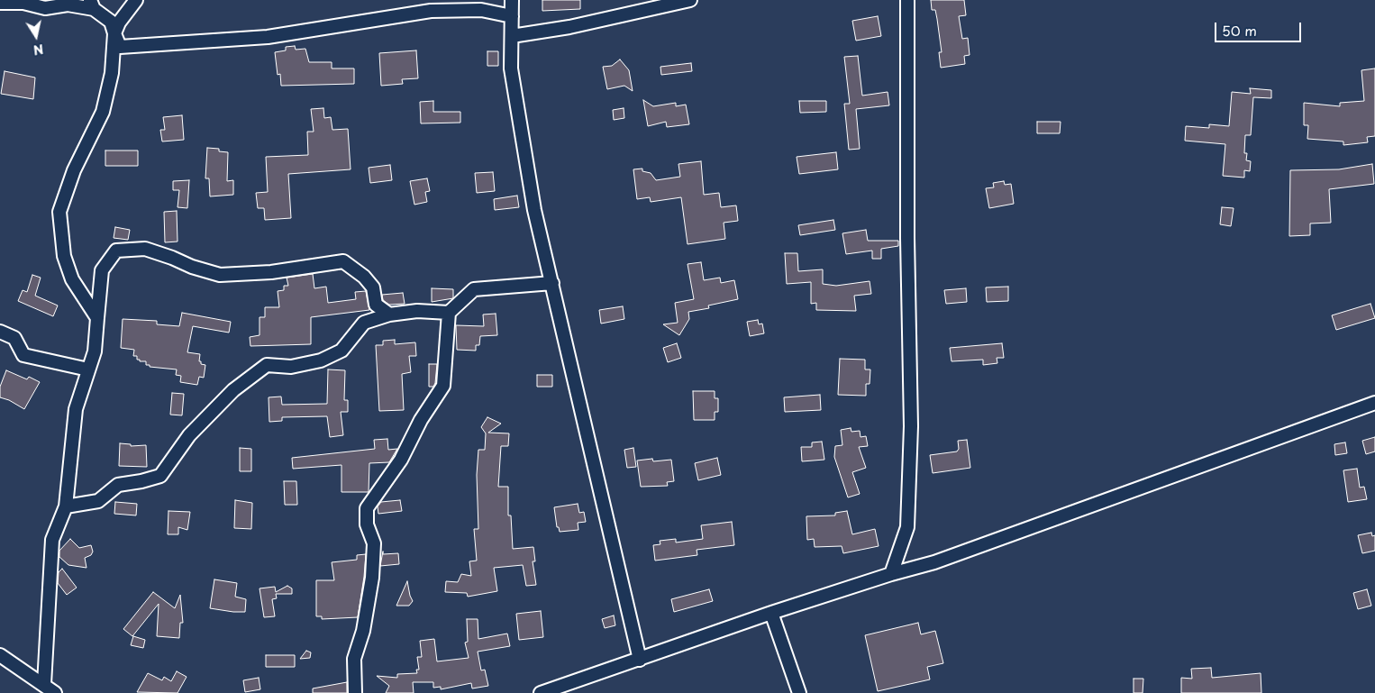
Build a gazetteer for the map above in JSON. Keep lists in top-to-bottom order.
{
  "scale_bar": "50 m",
  "north": "bottom"
}
